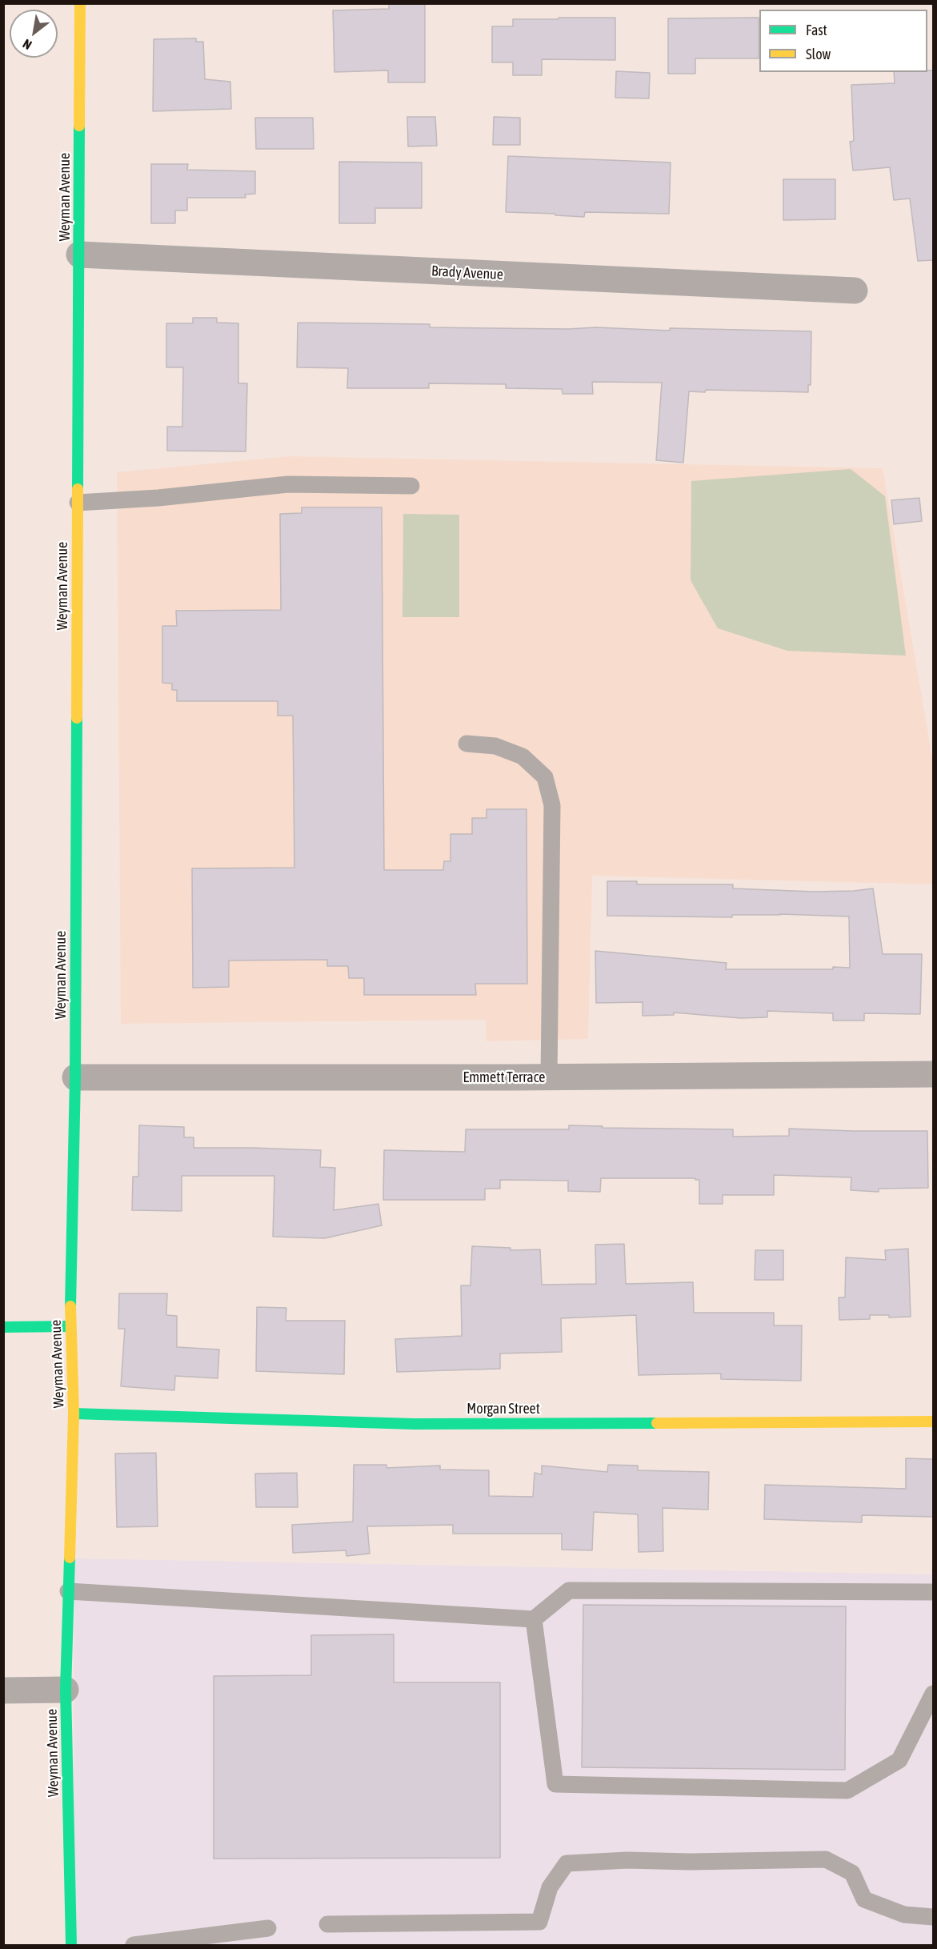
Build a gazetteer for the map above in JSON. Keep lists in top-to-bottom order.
{
  "streets": {
    "street": [
      "Weyman Avenue",
      "Brady Avenue",
      "Emmett Terrace",
      "Morgan Street"
    ]
  },
  "crossings": [
    ["Weyman Avenue", "Brady Avenue"],
    ["Weyman Avenue", "Emmett Terrace"],
    ["Weyman Avenue", "Morgan Street"]
  ],
  "legend": ["Fast", "Slow"],
  "north": "bottom left"
}
